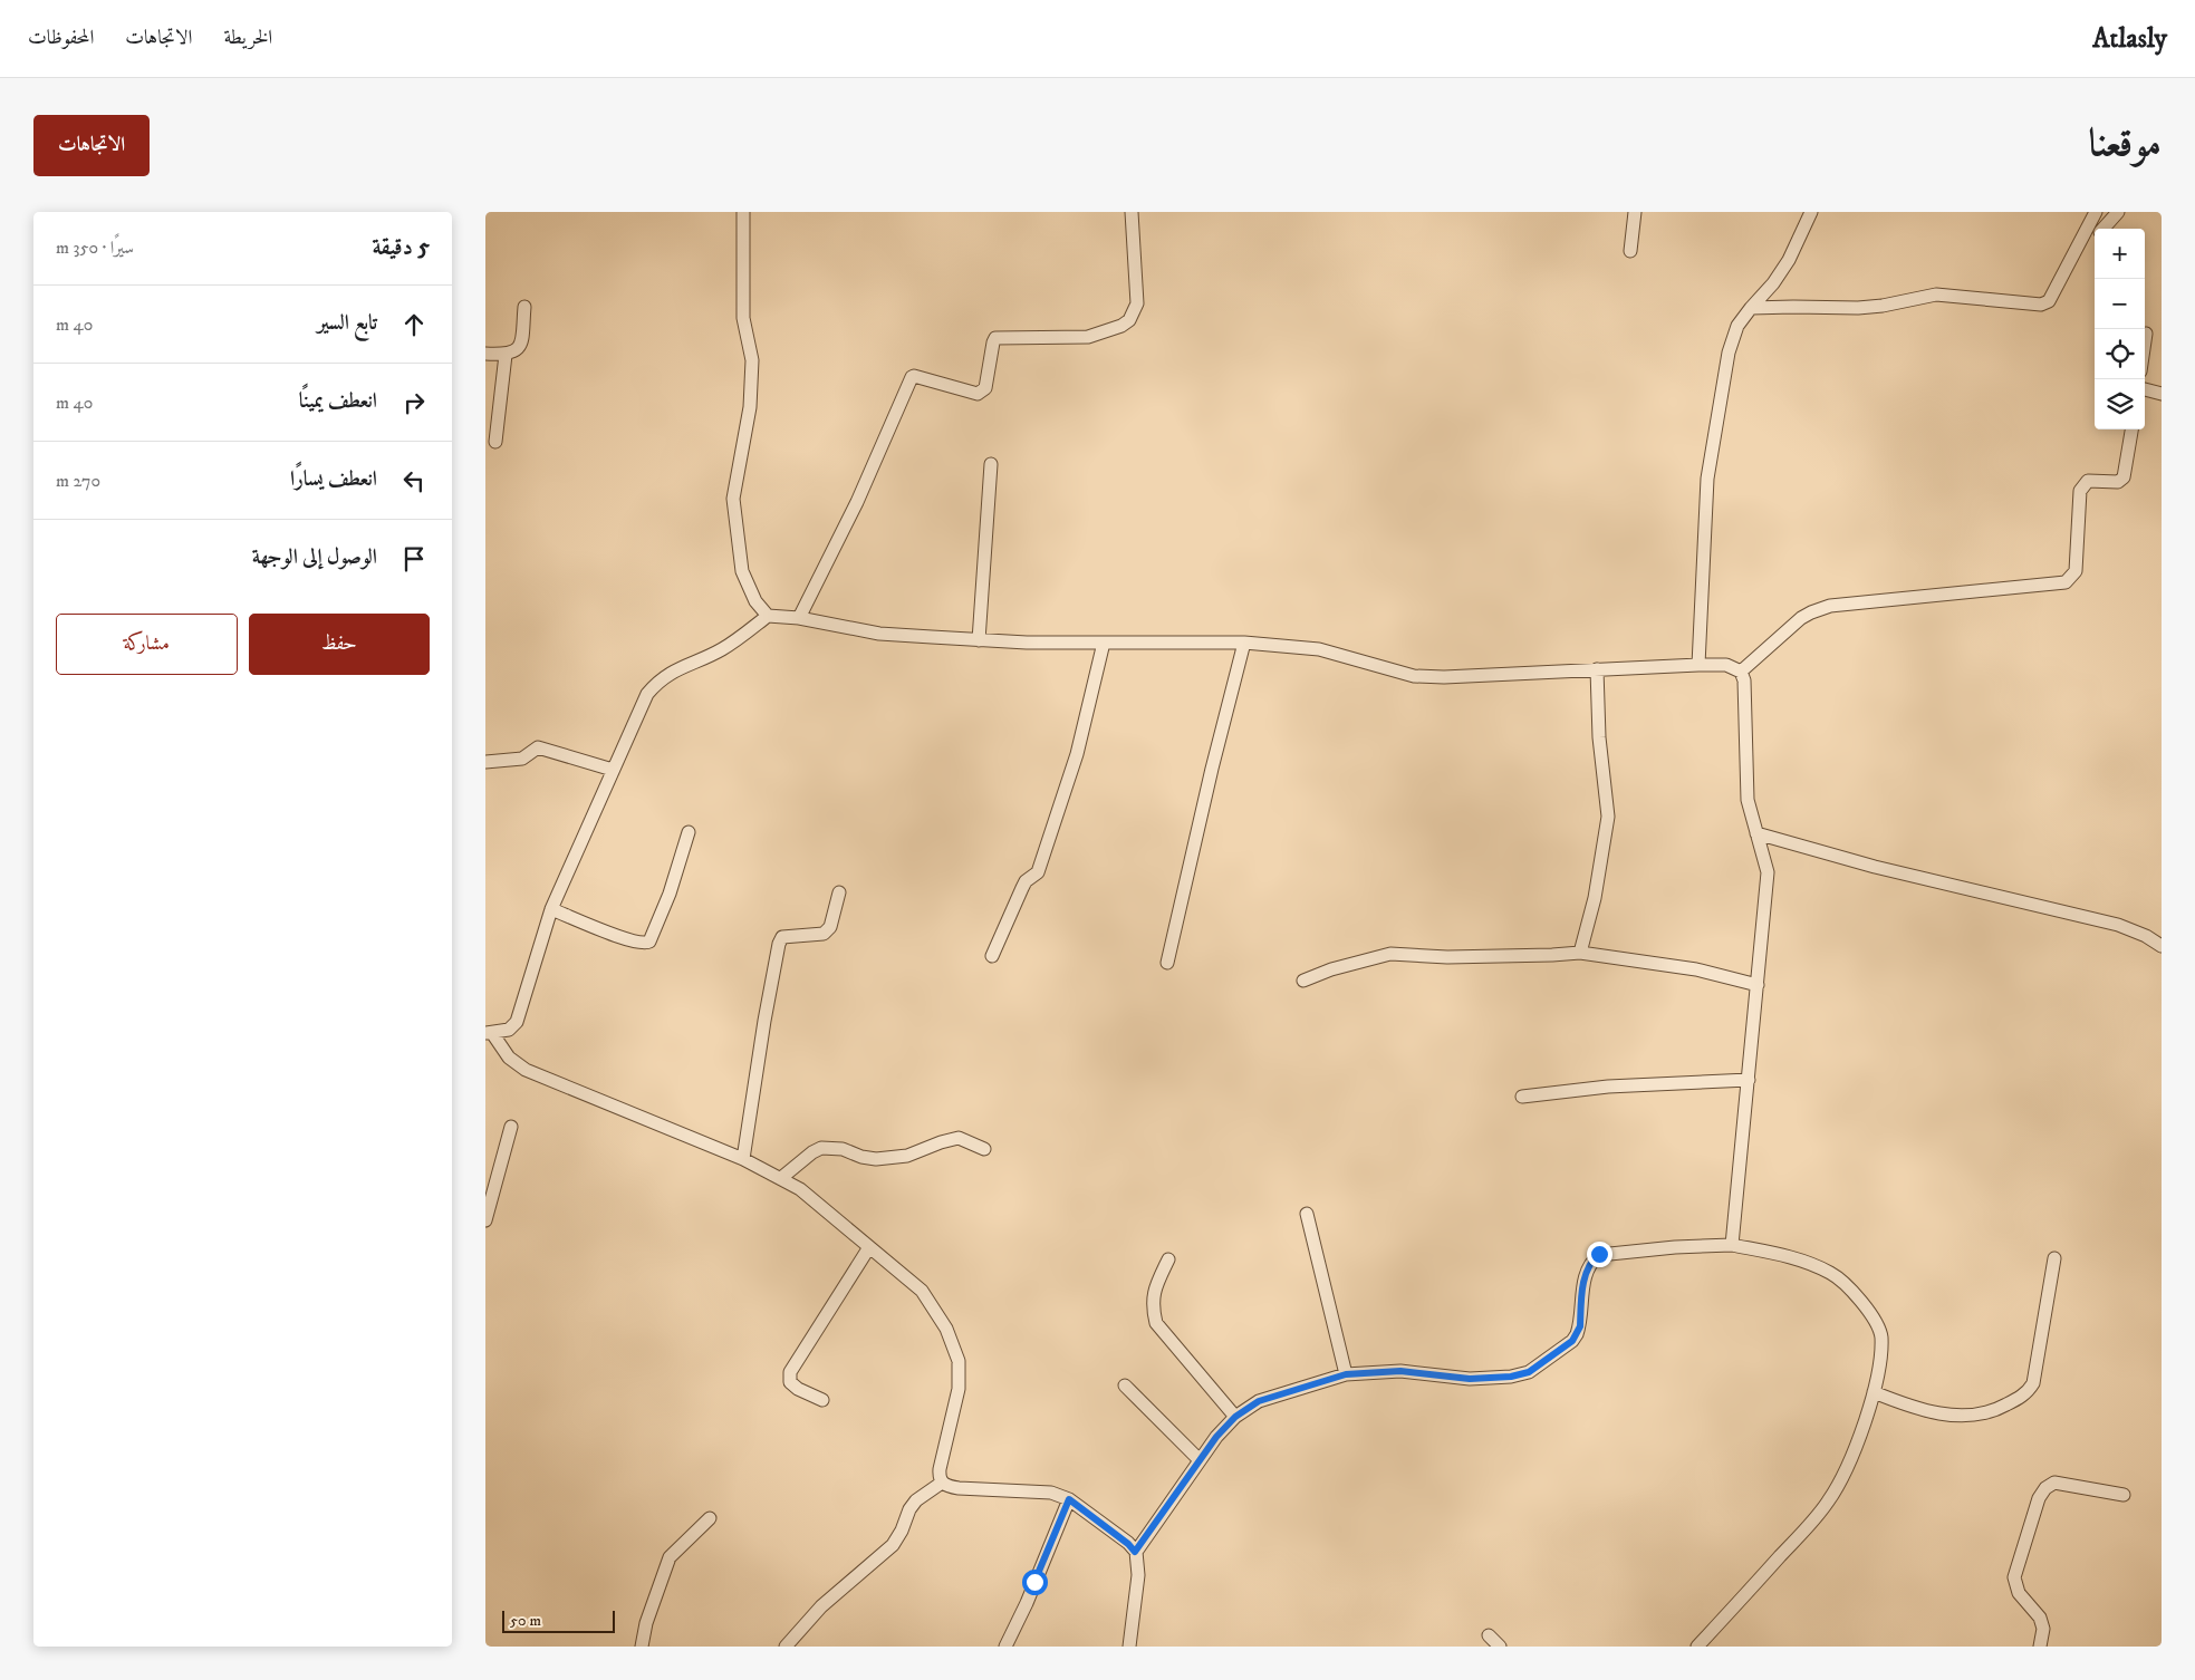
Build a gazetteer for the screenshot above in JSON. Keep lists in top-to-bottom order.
{
  "scale_bar": "50 m",
  "page": {
    "header": "Atlasly",
    "nav": ["الخريطة", "الاتجاهات", "المحفوظات"],
    "title": "موقعنا",
    "buttons": [
      "الاتجاهات",
      ["حفظ", "مشاركة"]
    ],
    "heading": ["5 دقيقة", "سيرًا · 350 m"],
    "map_buttons": ["+", "−"],
    "list": [
      ["تابع السير", "40 m"],
      ["انعطف يمينًا", "40 m"],
      ["انعطف يسارًا", "270 m"],
      "الوصول إلى الوجهة"
    ],
    "scale": "50 m"
  }
}
